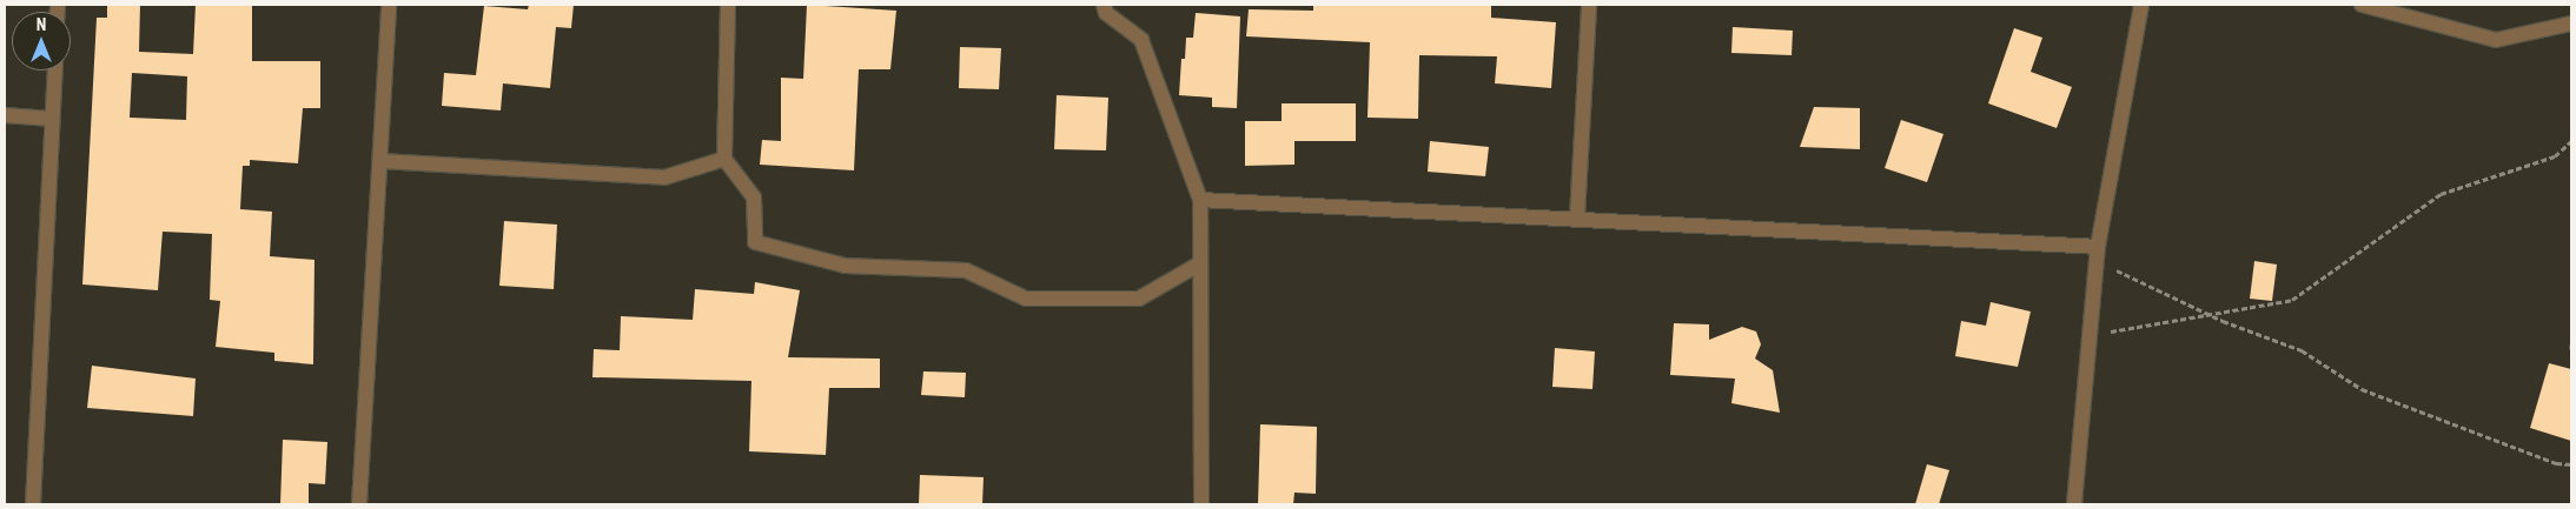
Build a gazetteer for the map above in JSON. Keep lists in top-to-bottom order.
{
  "north": "top"
}
